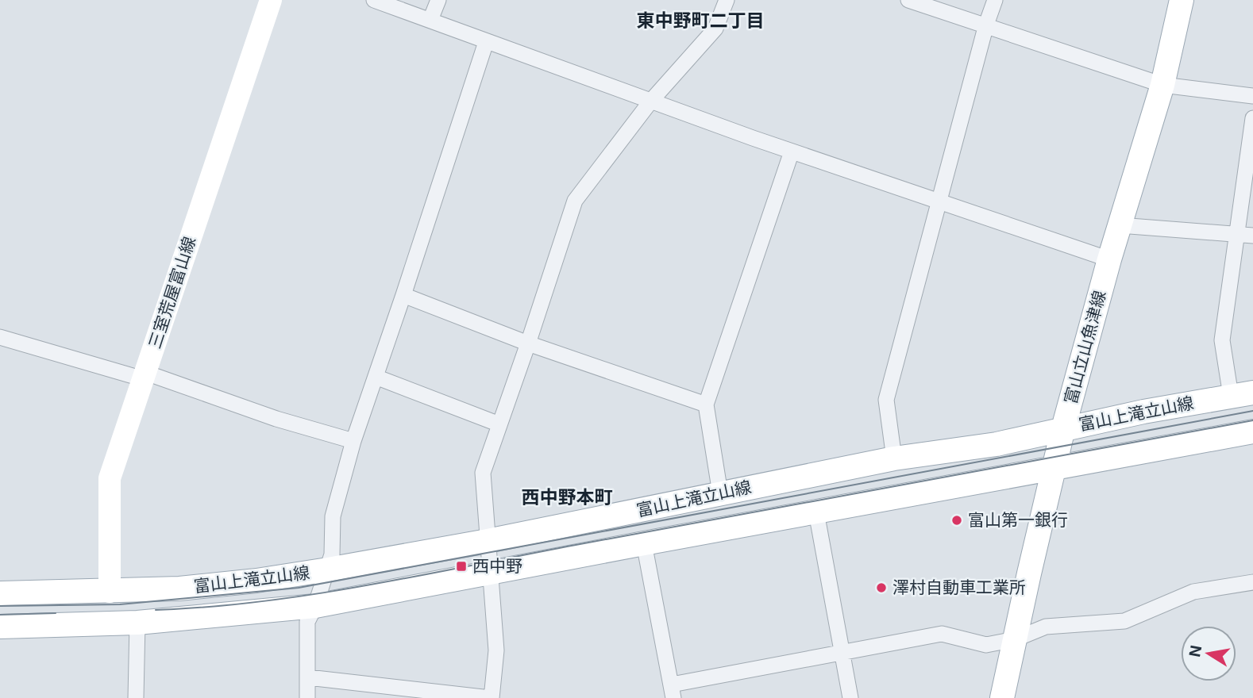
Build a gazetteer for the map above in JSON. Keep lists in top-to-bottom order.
{
  "streets": {
    "main road": ["三室荒屋富山線", "富山立山魚津線", "富山上滝立山線"]
  },
  "crossings": [
    ["三室荒屋富山線", "富山上滝立山線"],
    ["富山立山魚津線", "富山上滝立山線"]
  ],
  "districts": ["東中野町二丁目", "西中野本町"],
  "places": {
    "other": ["富山第一銀行", "澤村自動車工業所"],
    "transit": ["西中野"]
  },
  "north": "left"
}
